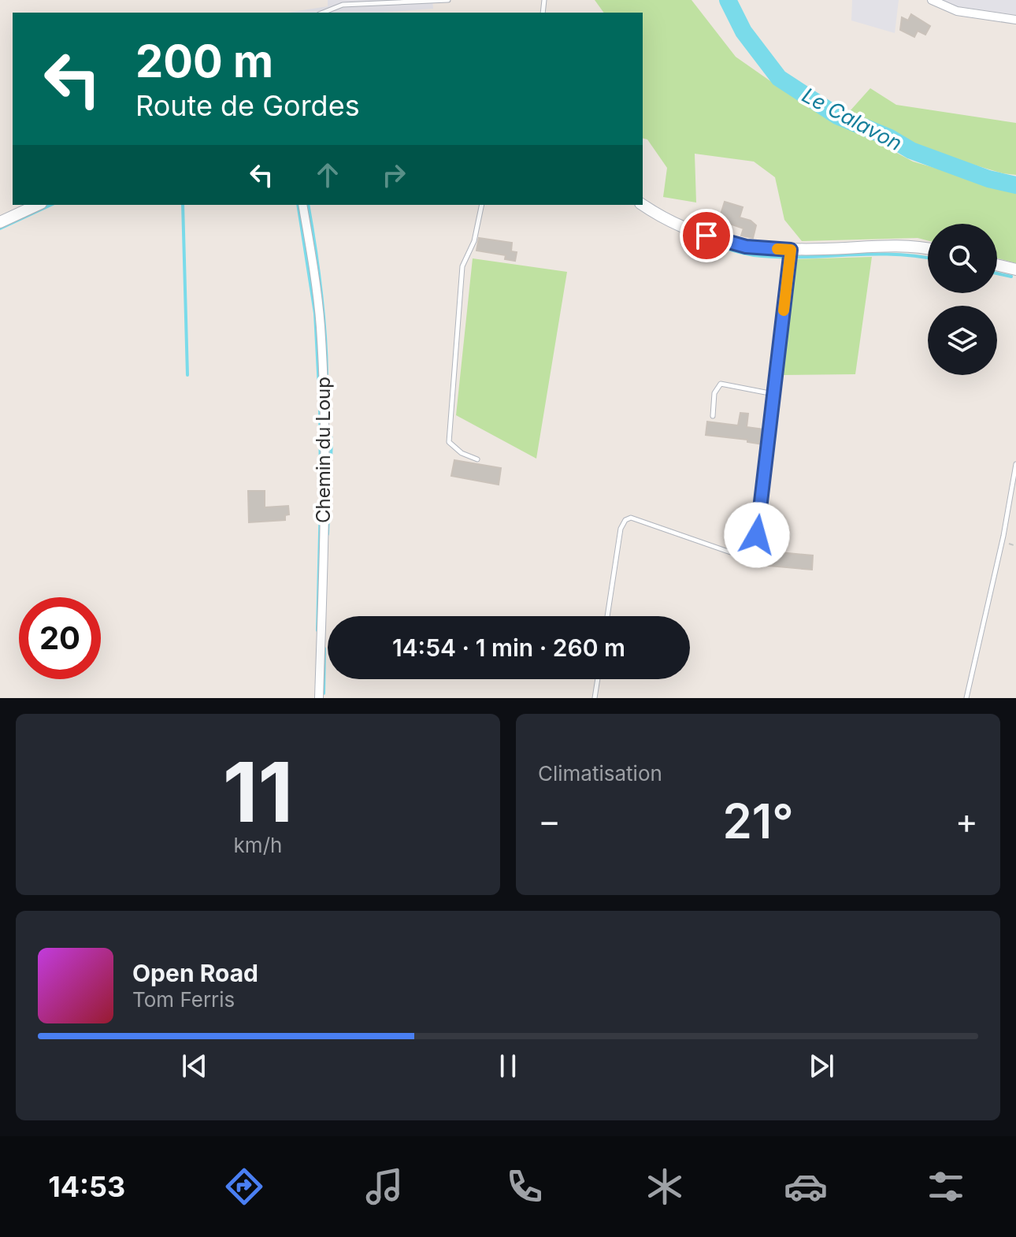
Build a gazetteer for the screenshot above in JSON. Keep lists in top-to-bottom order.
{
  "streets": {
    "street": ["Chemin du Loup"]
  },
  "water": ["Le Calavon"],
  "page": {
    "turn": ["200 m", "Route de Gordes"],
    "limit": "20",
    "trip": "14:54 · 1 min · 260 m",
    "tile": [
      ["11", "km/h"],
      "Climatisation"
    ],
    "heat": ["−", "21°", "+"],
    "song": ["Open Road", "Tom Ferris"],
    "tabs": "14:53"
  }
}
